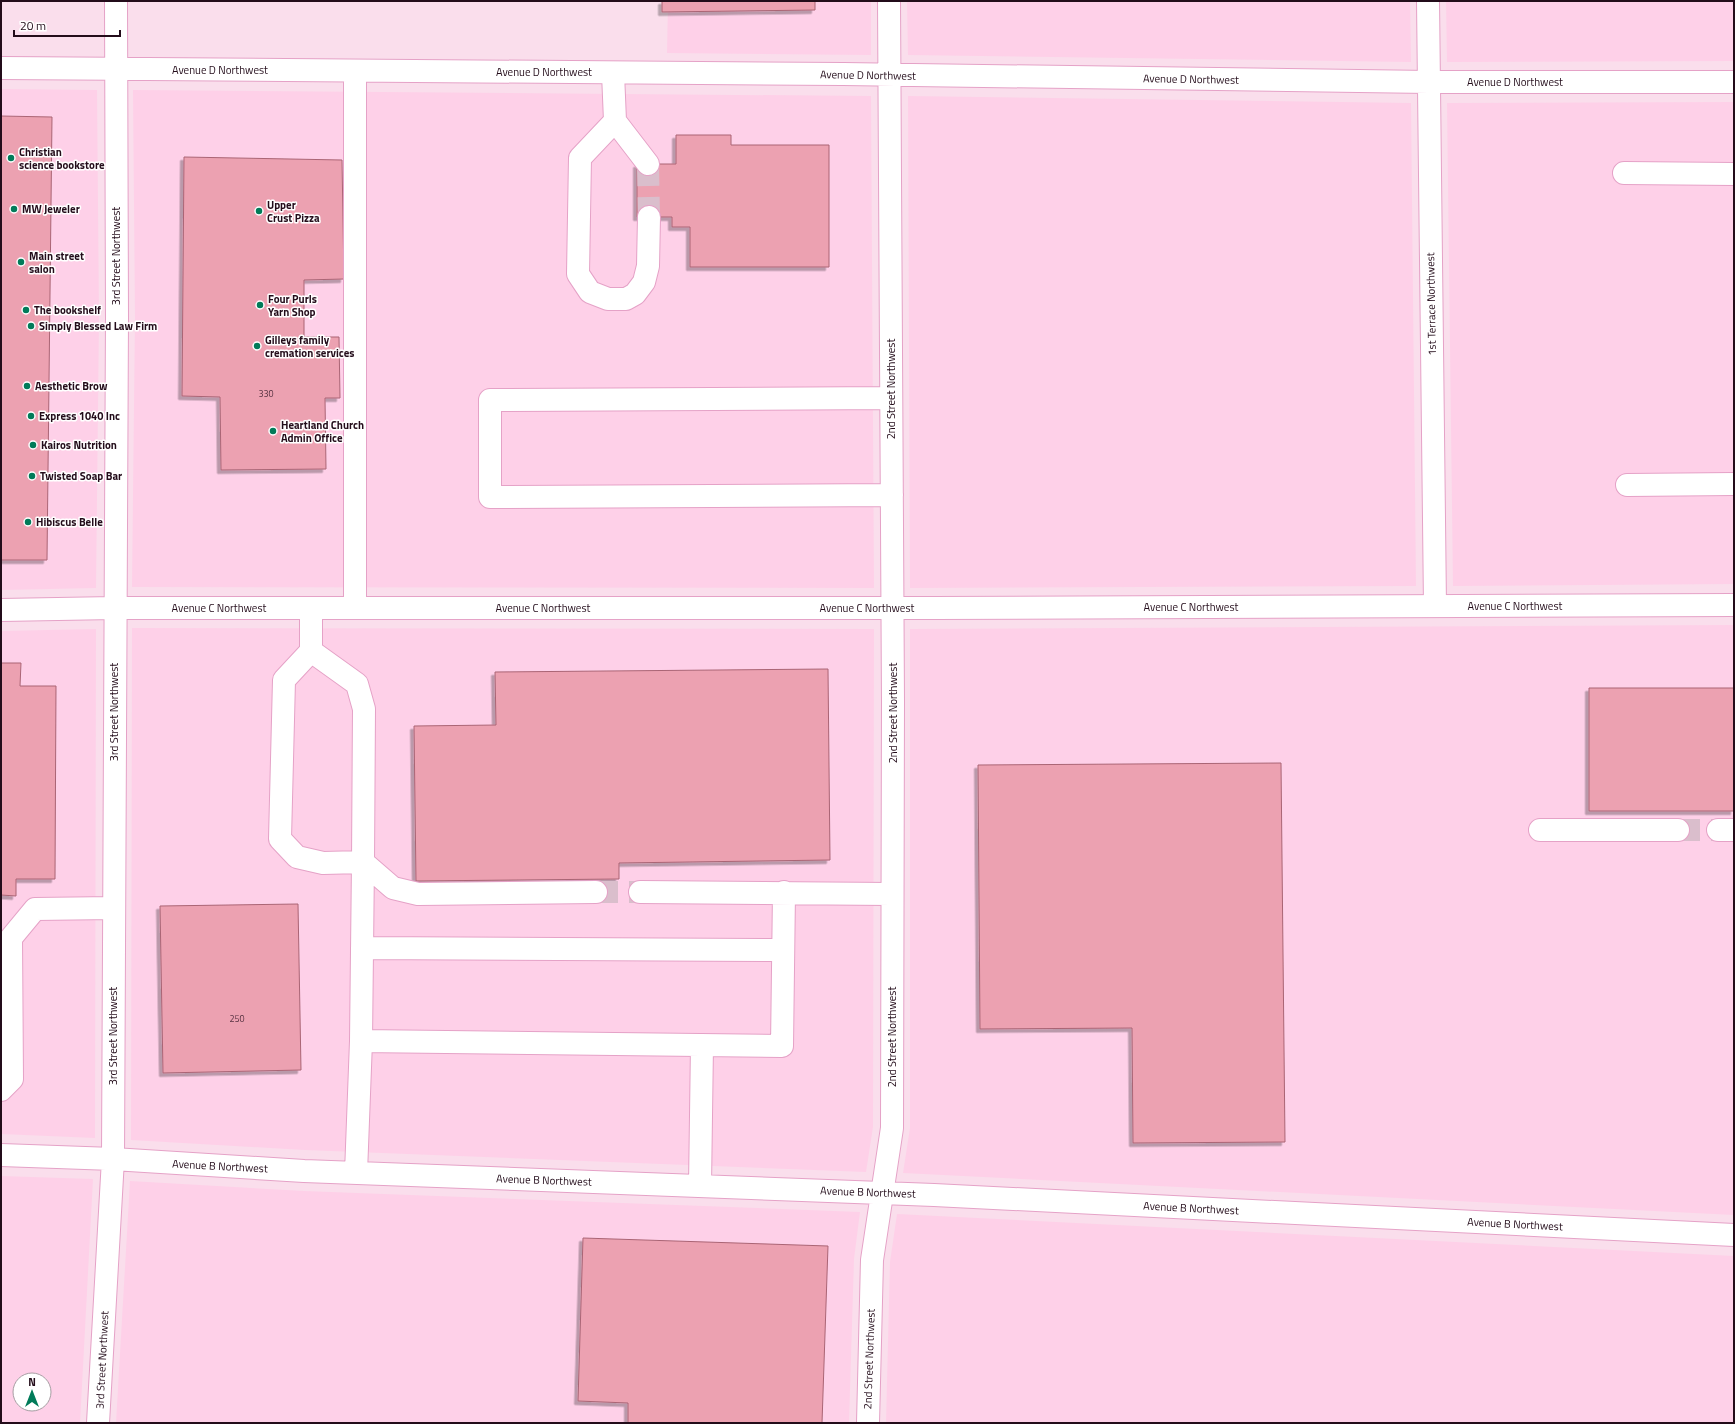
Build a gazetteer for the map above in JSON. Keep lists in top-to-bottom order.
{
  "streets": {
    "street": [
      "Avenue D Northwest",
      "3rd Street Northwest",
      "1st Terrace Northwest",
      "2nd Street Northwest",
      "Avenue C Northwest",
      "Avenue B Northwest"
    ]
  },
  "crossings": [
    ["Avenue D Northwest", "3rd Street Northwest"],
    ["Avenue D Northwest", "1st Terrace Northwest"],
    ["Avenue D Northwest", "2nd Street Northwest"],
    ["3rd Street Northwest", "Avenue C Northwest"],
    ["3rd Street Northwest", "Avenue B Northwest"],
    ["1st Terrace Northwest", "Avenue C Northwest"],
    ["2nd Street Northwest", "Avenue C Northwest"],
    ["2nd Street Northwest", "Avenue B Northwest"]
  ],
  "places": [
    "Christian science bookstore",
    "MW Jeweler",
    "Upper Crust Pizza",
    "Main street salon",
    "Four Purls Yarn Shop",
    "The bookshelf",
    "Simply Blessed Law Firm",
    "Gilleys family cremation services",
    "Aesthetic Brow",
    "Express 1040 Inc",
    "Heartland Church Admin Office",
    "Kairos Nutrition",
    "Twisted Soap Bar",
    "Hibiscus Belle"
  ],
  "house_numbers": ["330", "250"],
  "scale_bar": "20 m",
  "north": "top"
}
